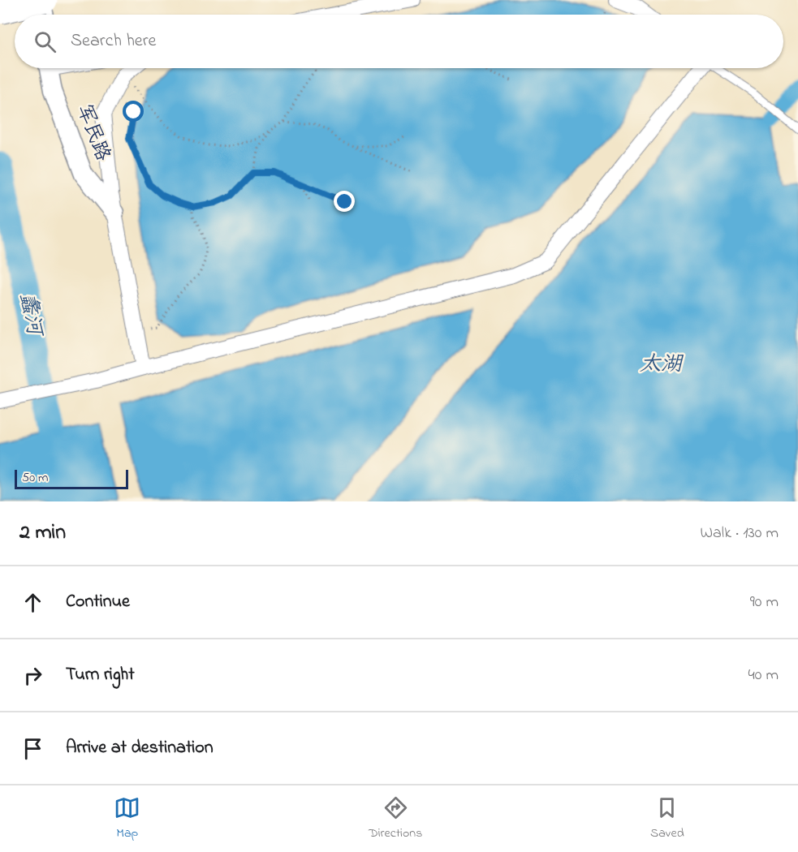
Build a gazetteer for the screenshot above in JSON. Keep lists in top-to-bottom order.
{
  "streets": {
    "street": ["军民路"]
  },
  "water": ["蠡河", "太湖"],
  "scale_bar": "50 m",
  "page": {
    "search": "Search here",
    "scale": "50 m",
    "heading": ["2 min", "Walk · 130 m"],
    "list": [
      ["Continue", "90 m"],
      ["Turn right", "40 m"],
      "Arrive at destination"
    ],
    "nav": ["Map", "Directions", "Saved"]
  }
}
